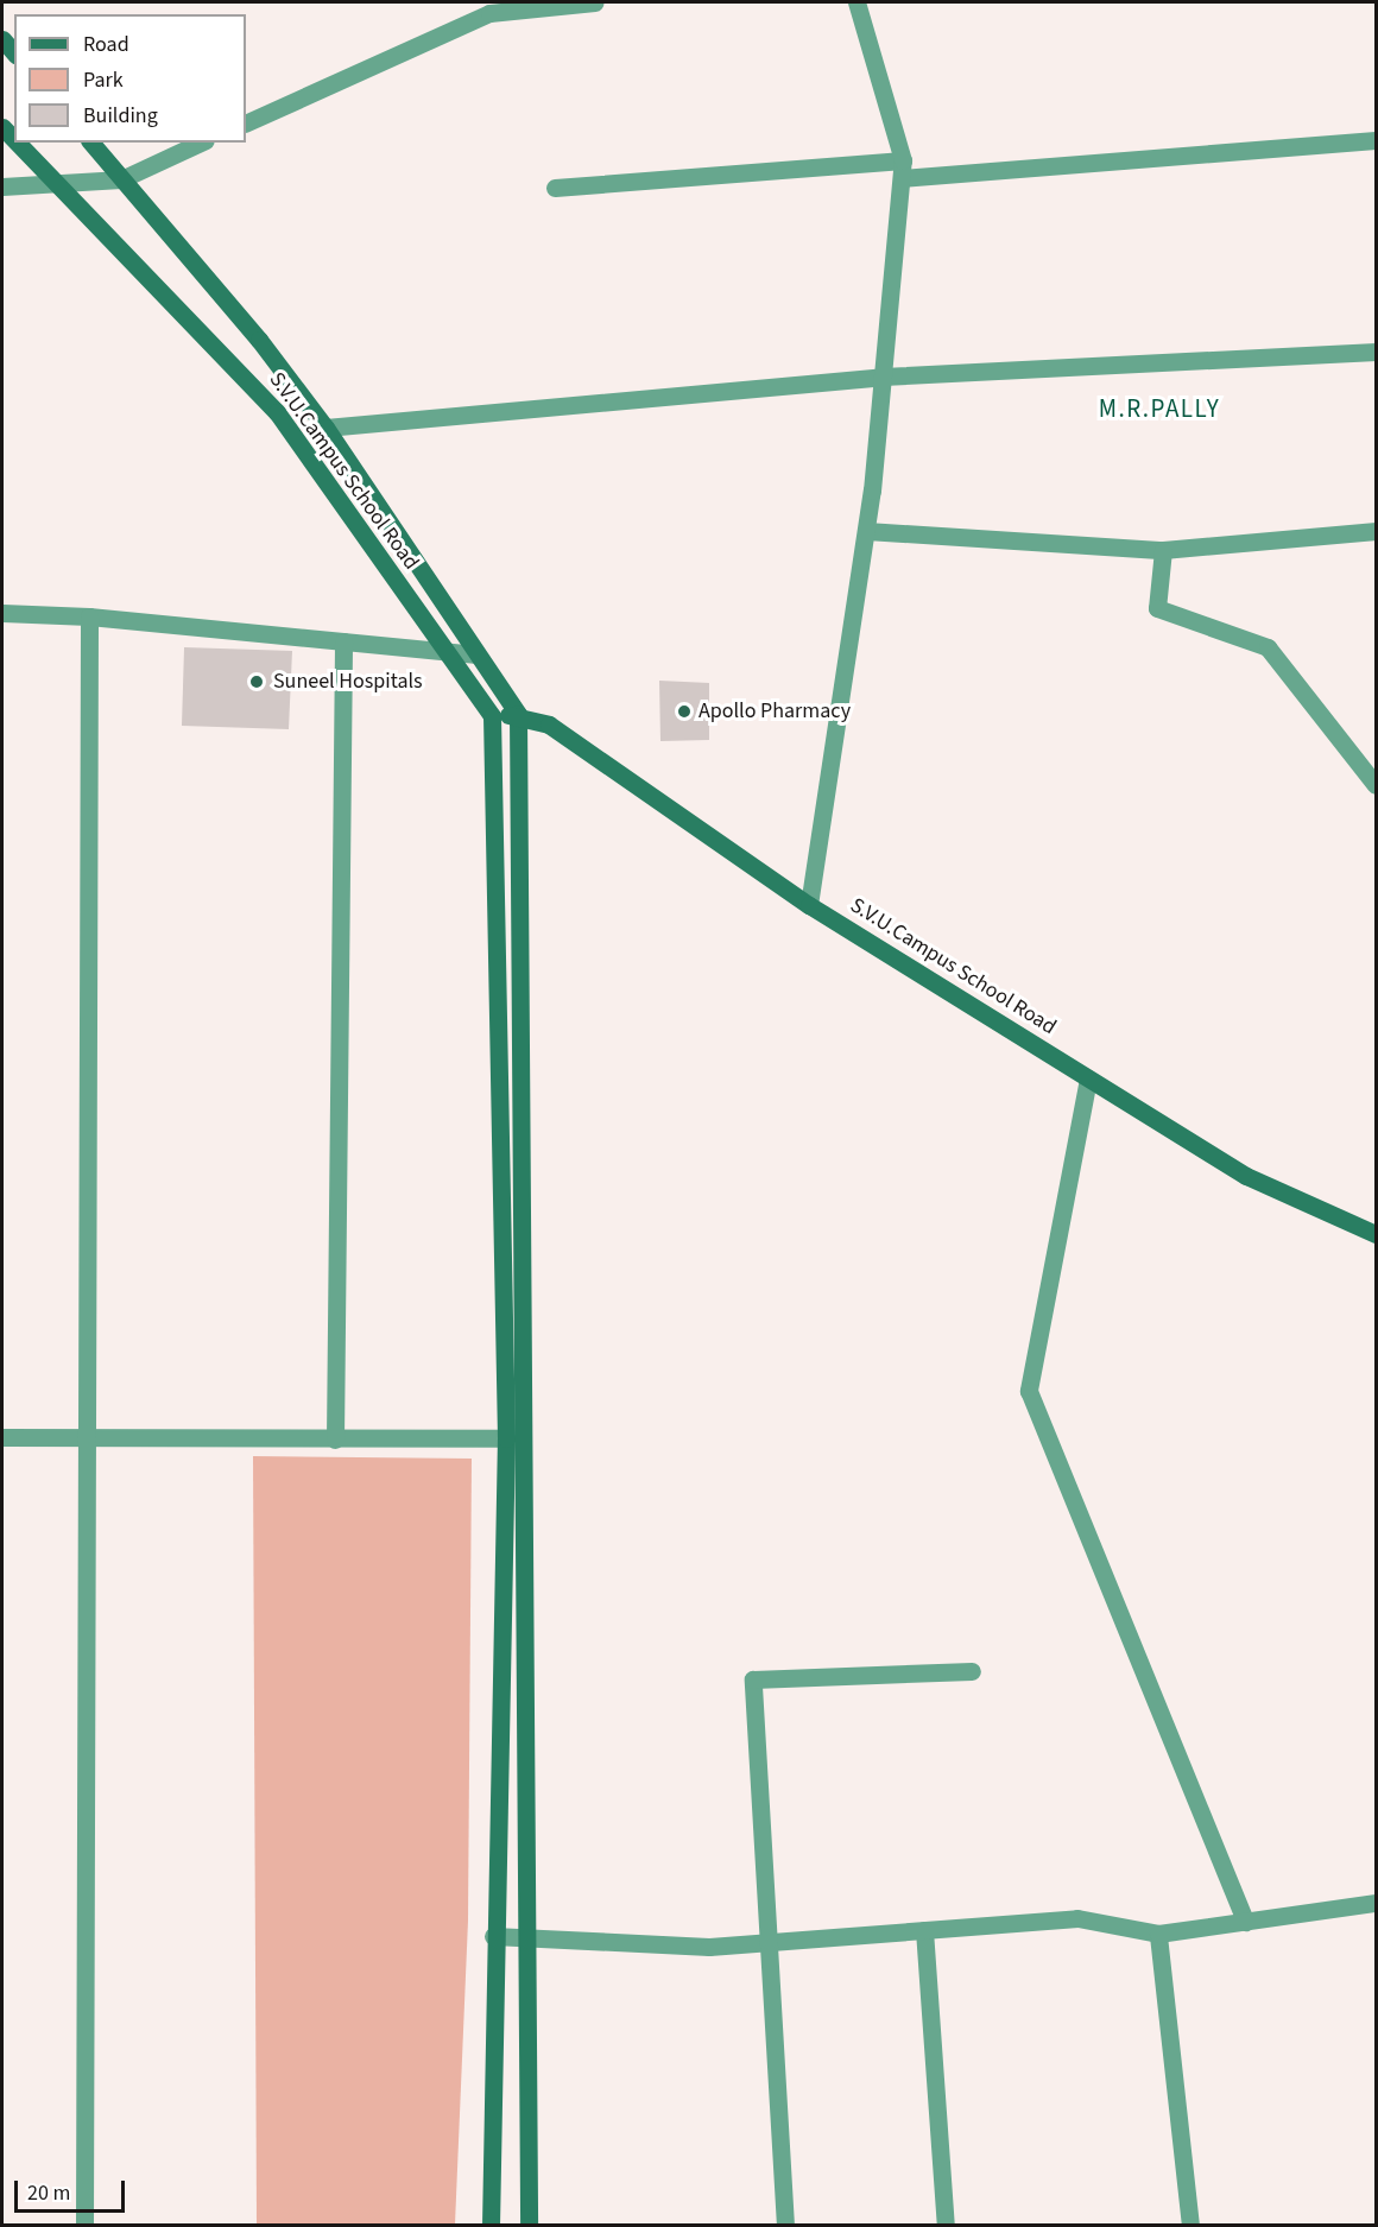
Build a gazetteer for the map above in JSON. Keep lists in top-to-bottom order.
{
  "streets": {
    "street": ["S.V.U.Campus School Road"]
  },
  "districts": ["M.R.PALLY"],
  "places": ["Suneel Hospitals", "Apollo Pharmacy"],
  "legend": ["Road", "Park", "Building"],
  "scale_bar": "20 m"
}
